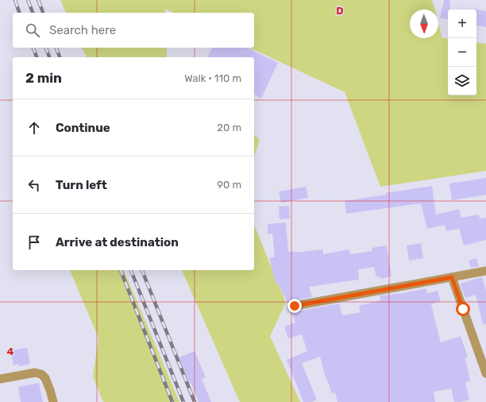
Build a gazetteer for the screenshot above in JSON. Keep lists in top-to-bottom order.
{
  "north": "bottom",
  "page": {
    "map_buttons": ["+", "−"],
    "search": "Search here",
    "heading": ["2 min", "Walk · 110 m"],
    "list": [
      ["Continue", "20 m"],
      ["Turn left", "90 m"],
      "Arrive at destination"
    ]
  },
  "grid": {
    "columns": ["D"],
    "rows": ["4"]
  }
}
